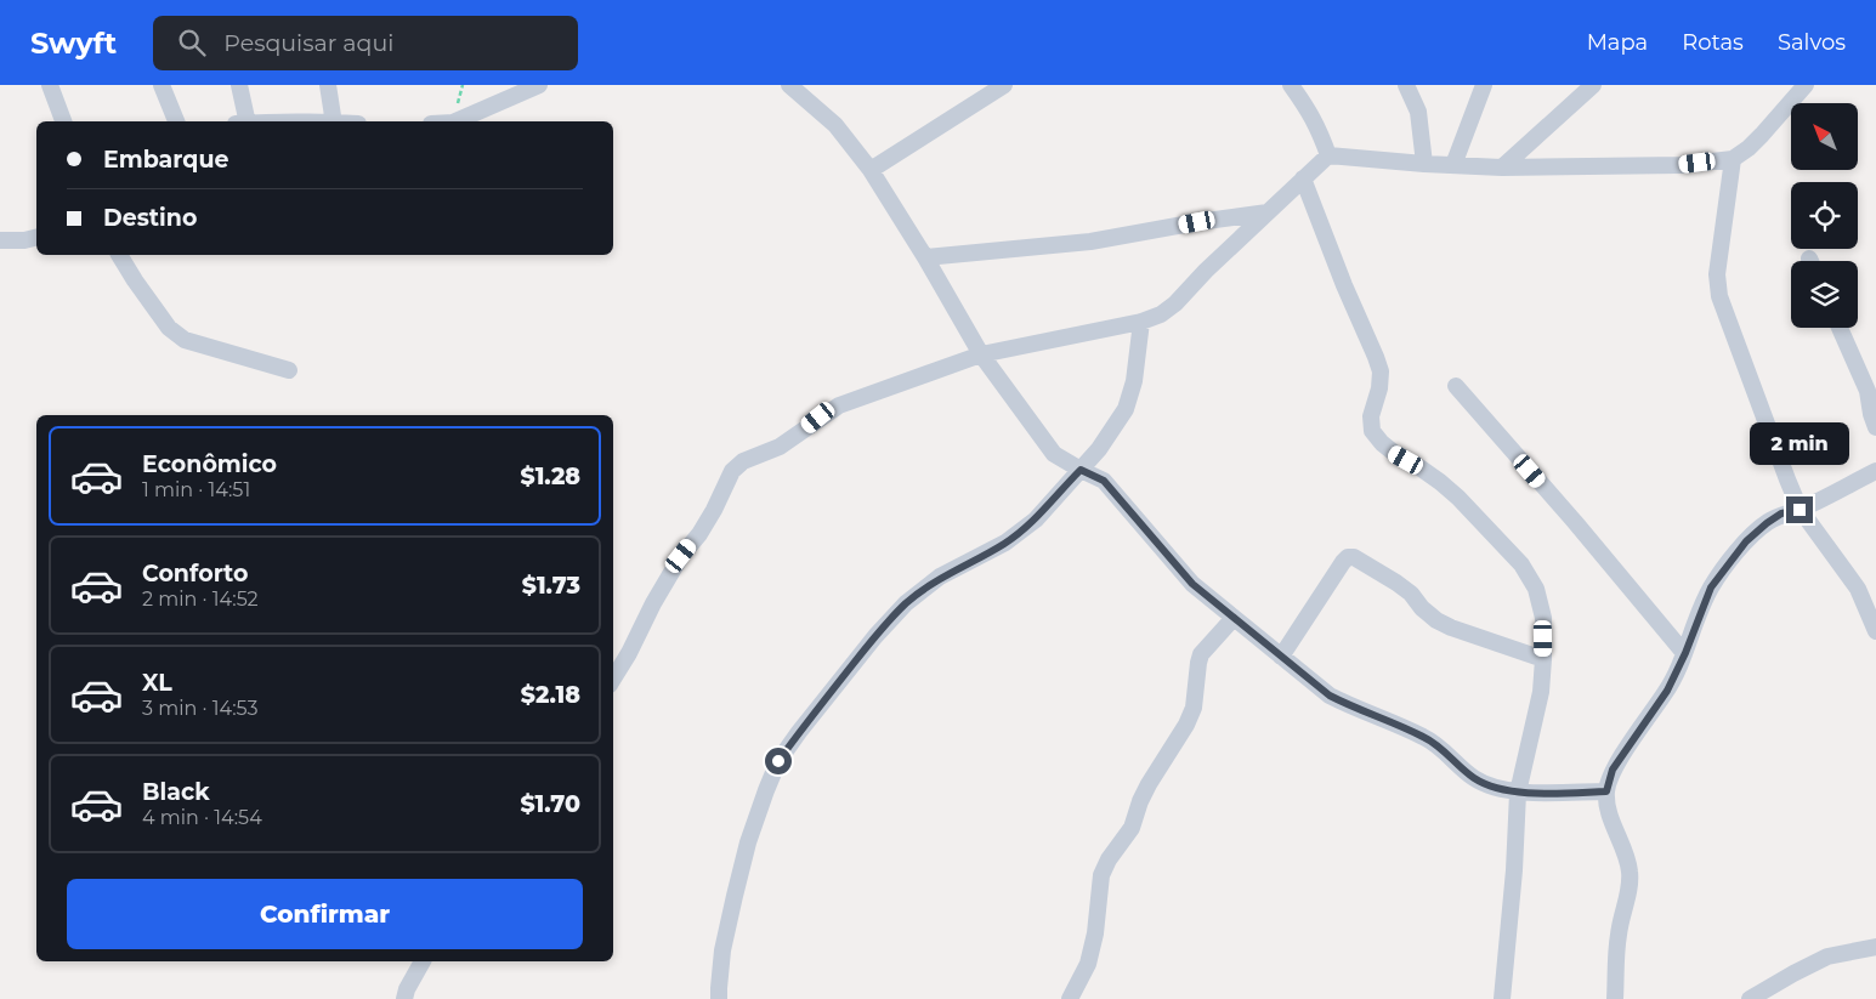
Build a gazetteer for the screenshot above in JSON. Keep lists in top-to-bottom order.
{
  "north": "top left",
  "page": {
    "header": "Swyft",
    "search": "Pesquisar aqui",
    "nav": ["Mapa", "Rotas", "Salvos"],
    "banner": ["Embarque", "Destino"],
    "bubble": "2 min",
    "list": [
      {
        "name": "Econômico",
        "note": "1 min · 14:51",
        "value": "$1.28"
      },
      {
        "name": "Conforto",
        "note": "2 min · 14:52",
        "value": "$1.73"
      },
      {
        "name": "XL",
        "note": "3 min · 14:53",
        "value": "$2.18"
      },
      {
        "name": "Black",
        "note": "4 min · 14:54",
        "value": "$1.70"
      }
    ],
    "buttons": "Confirmar"
  }
}
